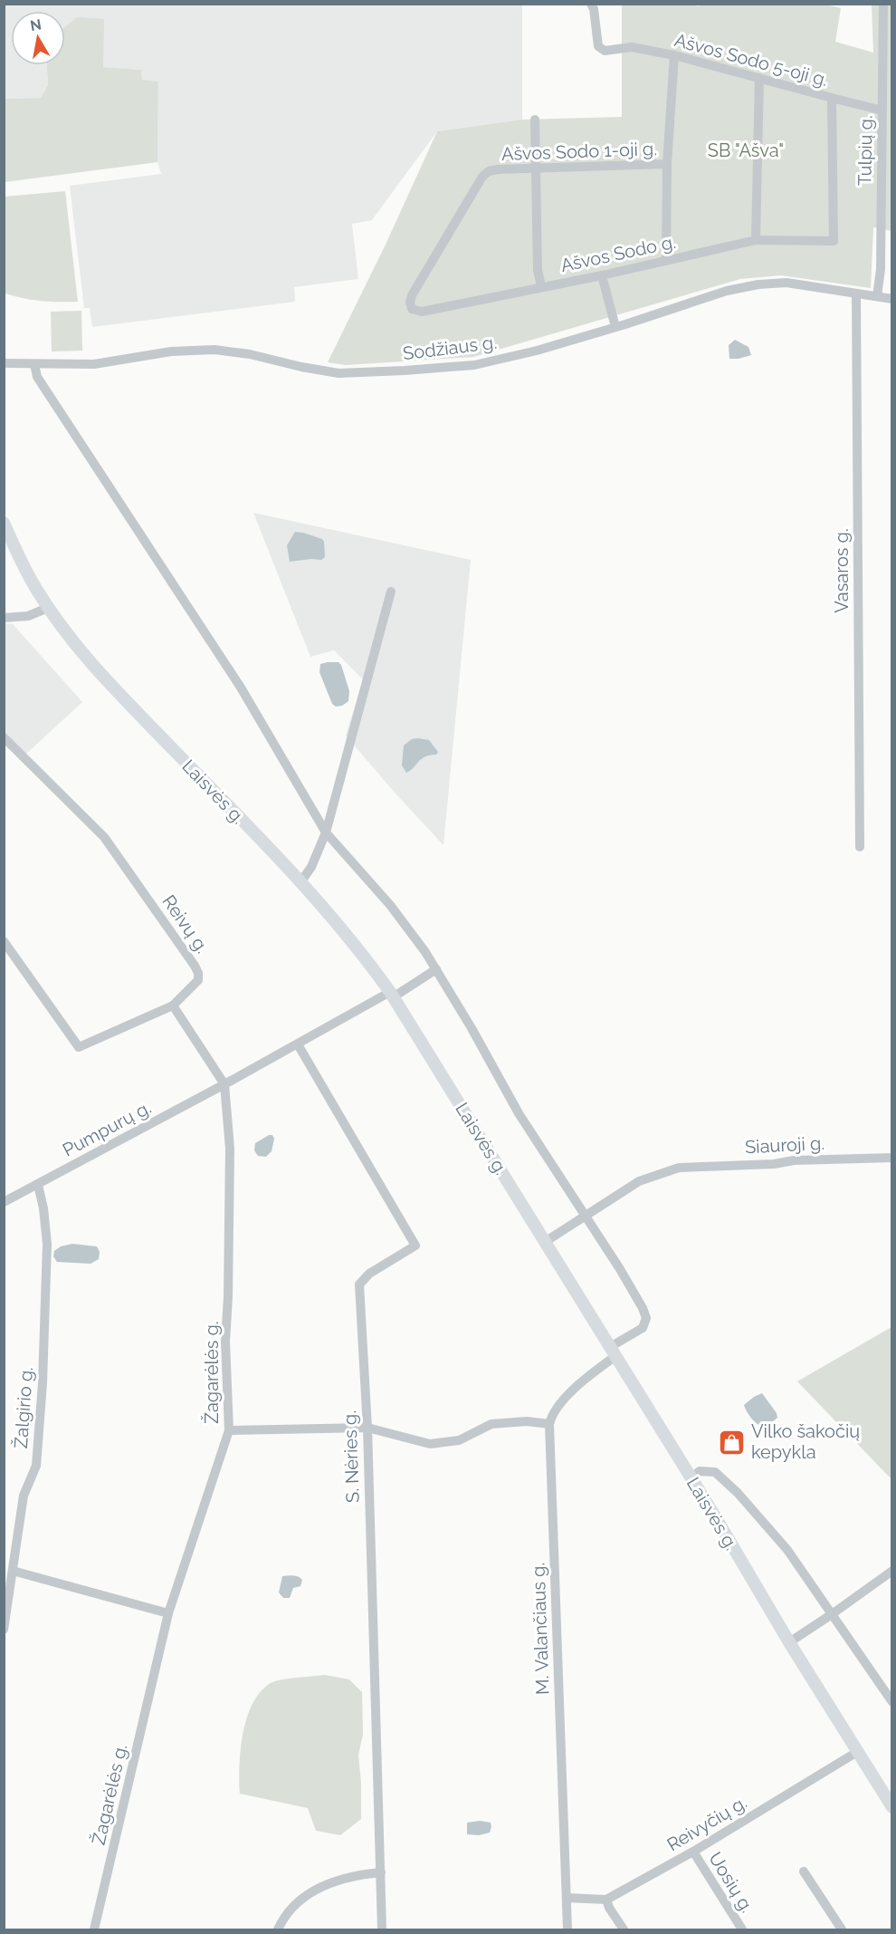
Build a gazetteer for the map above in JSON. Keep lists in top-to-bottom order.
{
  "streets": {
    "main road": ["Laisvės g."],
    "street": [
      "Ašvos Sodo 5-oji g.",
      "Tulpių g.",
      "Ašvos Sodo 1-oji g.",
      "Ašvos Sodo g.",
      "Sodžiaus g.",
      "Vasaros g.",
      "Reivų g.",
      "Pumpurų g.",
      "Siauroji g.",
      "Žagarėlės g.",
      "Žalgirio g.",
      "S. Nėries g.",
      "M. Valančiaus g.",
      "Reivyčių g.",
      "Uosių g."
    ]
  },
  "crossings": [
    ["Ašvos Sodo 5-oji g.", "Ašvos Sodo g."],
    ["Tulpių g.", "Sodžiaus g."],
    ["Ašvos Sodo 1-oji g.", "Ašvos Sodo g."],
    ["Sodžiaus g.", "Vasaros g."],
    ["Laisvės g.", "Siauroji g."],
    ["Laisvės g.", "Reivyčių g."],
    ["Pumpurų g.", "Žagarėlės g."],
    ["Pumpurų g.", "Žalgirio g."],
    ["Reivyčių g.", "Uosių g."]
  ],
  "parks": ["SB \"Ašva\""],
  "places": {
    "shop": ["Vilko šakočių kepykla"]
  },
  "north": "top"
}
